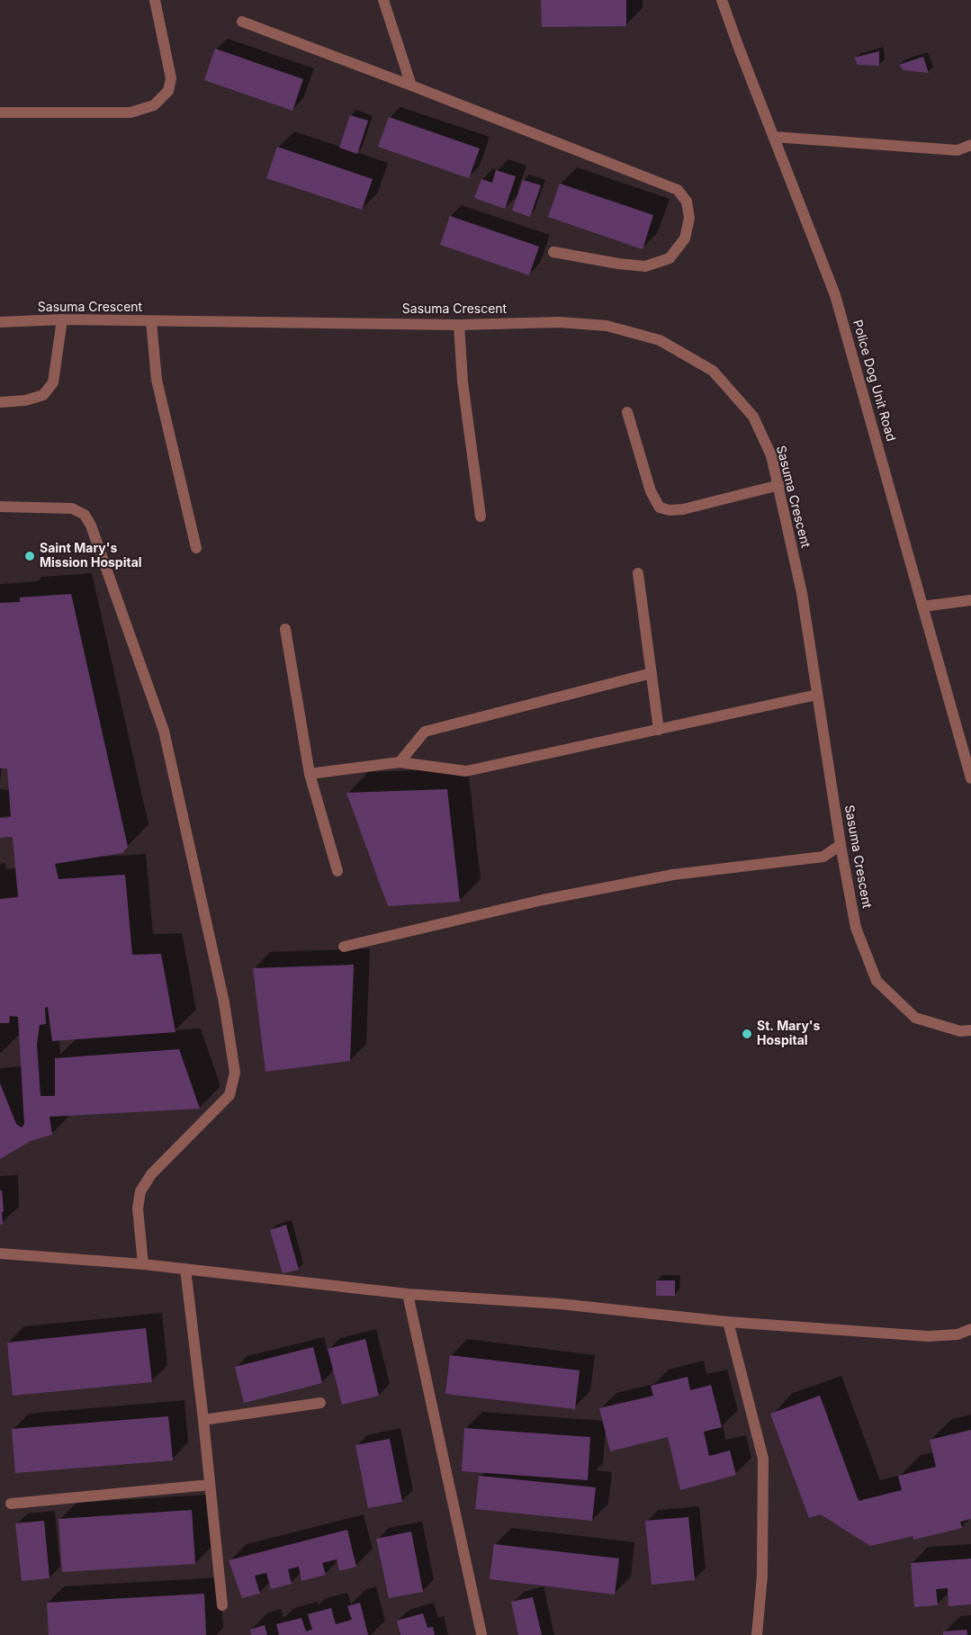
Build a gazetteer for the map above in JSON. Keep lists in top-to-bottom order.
{
  "streets": {
    "street": ["Sasuma Crescent", "Police Dog Unit Road"]
  },
  "places": ["Saint Mary's Mission Hospital", "St. Mary's Hospital"]
}
